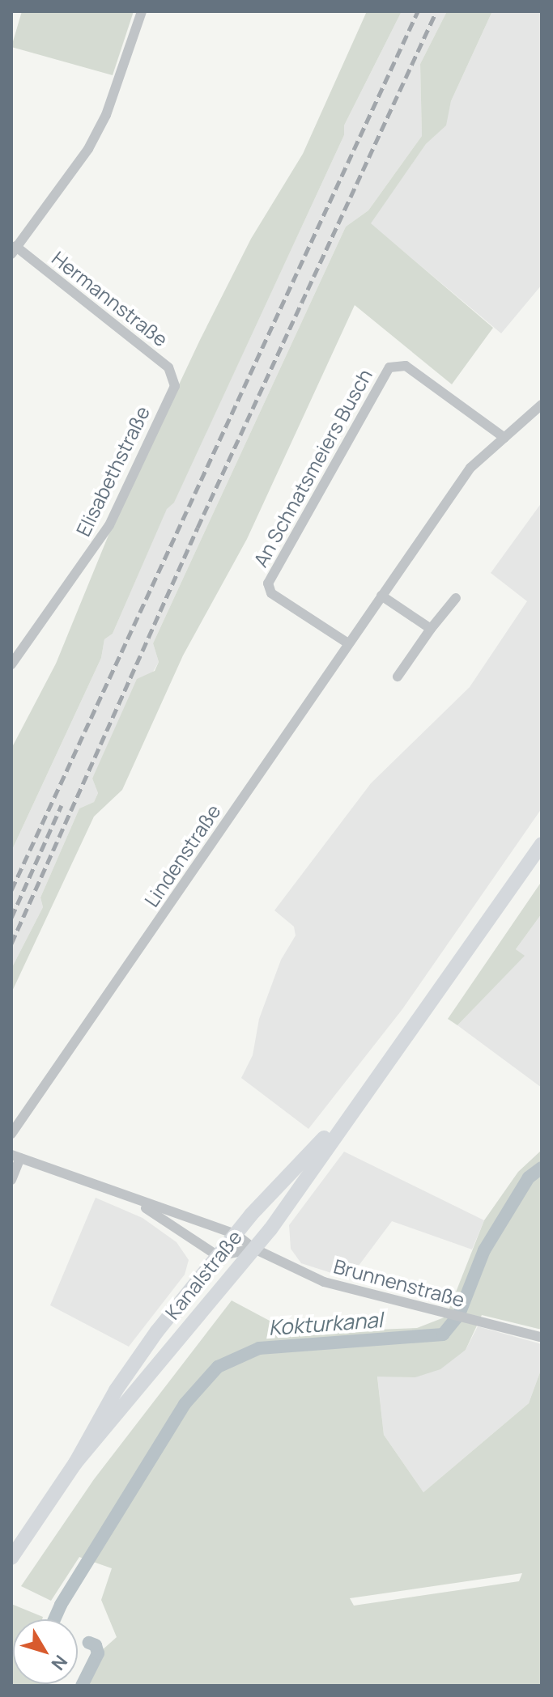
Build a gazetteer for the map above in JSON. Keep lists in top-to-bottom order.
{
  "streets": {
    "main road": ["Kanalstraße"],
    "street": [
      "Hermannstraße",
      "An Schnatsmeiers Busch",
      "Elisabethstraße",
      "Lindenstraße",
      "Brunnenstraße"
    ]
  },
  "crossings": [
    ["Hermannstraße", "Elisabethstraße"],
    ["An Schnatsmeiers Busch", "Lindenstraße"],
    ["Kanalstraße", "Brunnenstraße"]
  ],
  "water": ["Kokturkanal"],
  "north": "bottom right"
}
